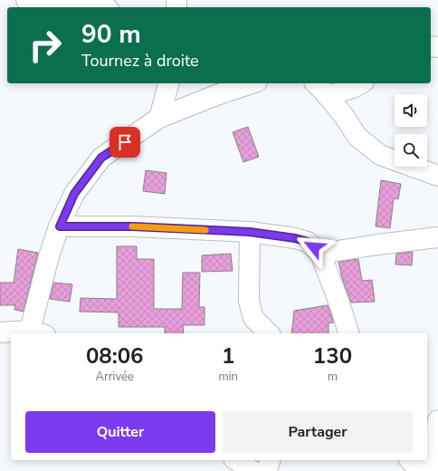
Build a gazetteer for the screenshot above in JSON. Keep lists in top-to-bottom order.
{
  "page": {
    "turn": ["90 m", "Tournez à droite"],
    "eta": [
      "08:06",
      "Arrivée",
      "1",
      "min",
      "130",
      "m"
    ],
    "buttons": ["Quitter", "Partager"]
  }
}
